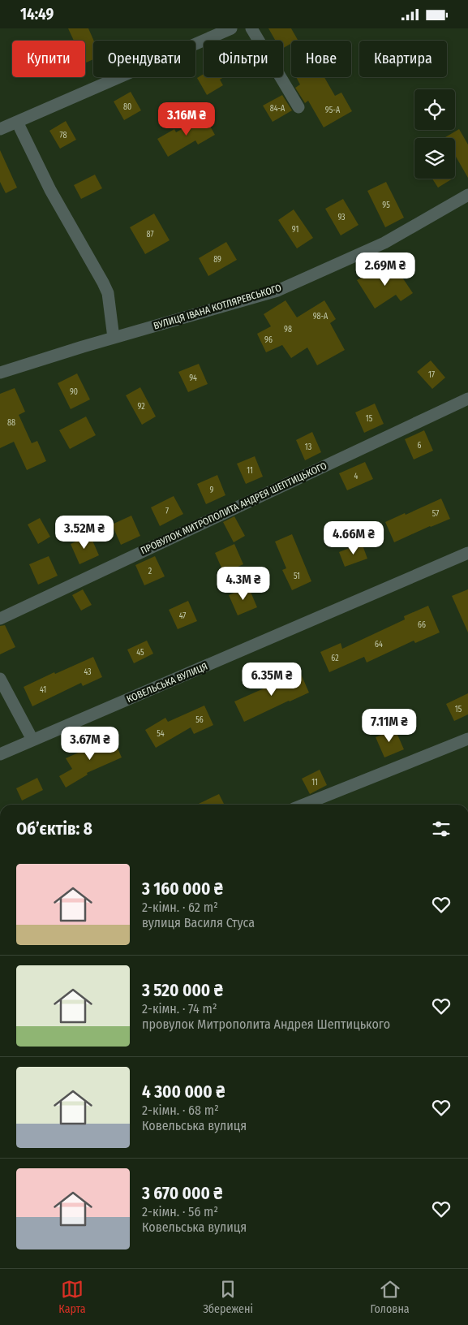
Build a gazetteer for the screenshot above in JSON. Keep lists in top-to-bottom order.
{
  "streets": {
    "street": ["ВУЛИЦЯ ІВАНА КОТЛЯРЕВСЬКОГО", "ПРОВУЛОК МИТРОПОЛИТА АНДРЕЯ ШЕПТИЦЬКОГО", "КОВЕЛЬСЬКА ВУЛИЦЯ"]
  },
  "house_numbers": [
    "80",
    "84-А",
    "95-А",
    "78",
    "95",
    "93",
    "91",
    "87",
    "89",
    "98-А",
    "98",
    "96",
    "17",
    "94",
    "90",
    "92",
    "15",
    "88",
    "6",
    "13",
    "11",
    "4",
    "9",
    "7",
    "57",
    "2",
    "51",
    "47",
    "66",
    "64",
    "45",
    "62",
    "43",
    "41",
    "15",
    "56",
    "54",
    "11"
  ],
  "page": {
    "status": "14:49",
    "chip": [
      "Купити",
      "Орендувати",
      "Фільтри",
      "Нове",
      "Квартира"
    ],
    "price": [
      "3.16M ₴",
      "2.69M ₴",
      "3.52M ₴",
      "4.66M ₴",
      "4.3M ₴",
      "6.35M ₴",
      "7.11M ₴",
      "3.67M ₴"
    ],
    "heading": "Об’єктів: 8",
    "list": [
      {
        "name": "3 160 000 ₴",
        "note": "2-кімн. · 62 m² · вулиця Василя Стуса"
      },
      {
        "name": "3 520 000 ₴",
        "note": "2-кімн. · 74 m² · провулок Митрополита Андрея Шептицького"
      },
      {
        "name": "4 300 000 ₴",
        "note": "2-кімн. · 68 m² · Ковельська вулиця"
      },
      {
        "name": "3 670 000 ₴",
        "note": "2-кімн. · 56 m² · Ковельська вулиця"
      }
    ],
    "tabs": ["Карта", "Збережені", "Головна"]
  }
}
